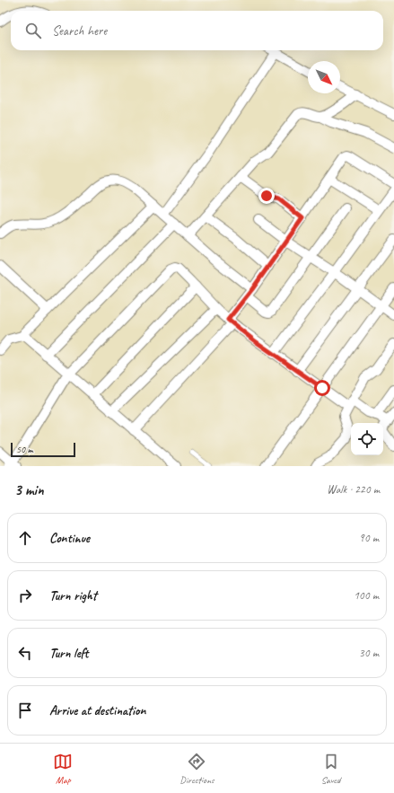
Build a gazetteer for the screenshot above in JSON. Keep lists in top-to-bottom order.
{
  "scale_bar": "50 m",
  "north": "bottom right",
  "page": {
    "search": "Search here",
    "scale": "50 m",
    "heading": ["3 min", "Walk · 220 m"],
    "list": [
      ["Continue", "90 m"],
      ["Turn right", "100 m"],
      ["Turn left", "30 m"],
      "Arrive at destination"
    ],
    "nav": ["Map", "Directions", "Saved"]
  }
}
